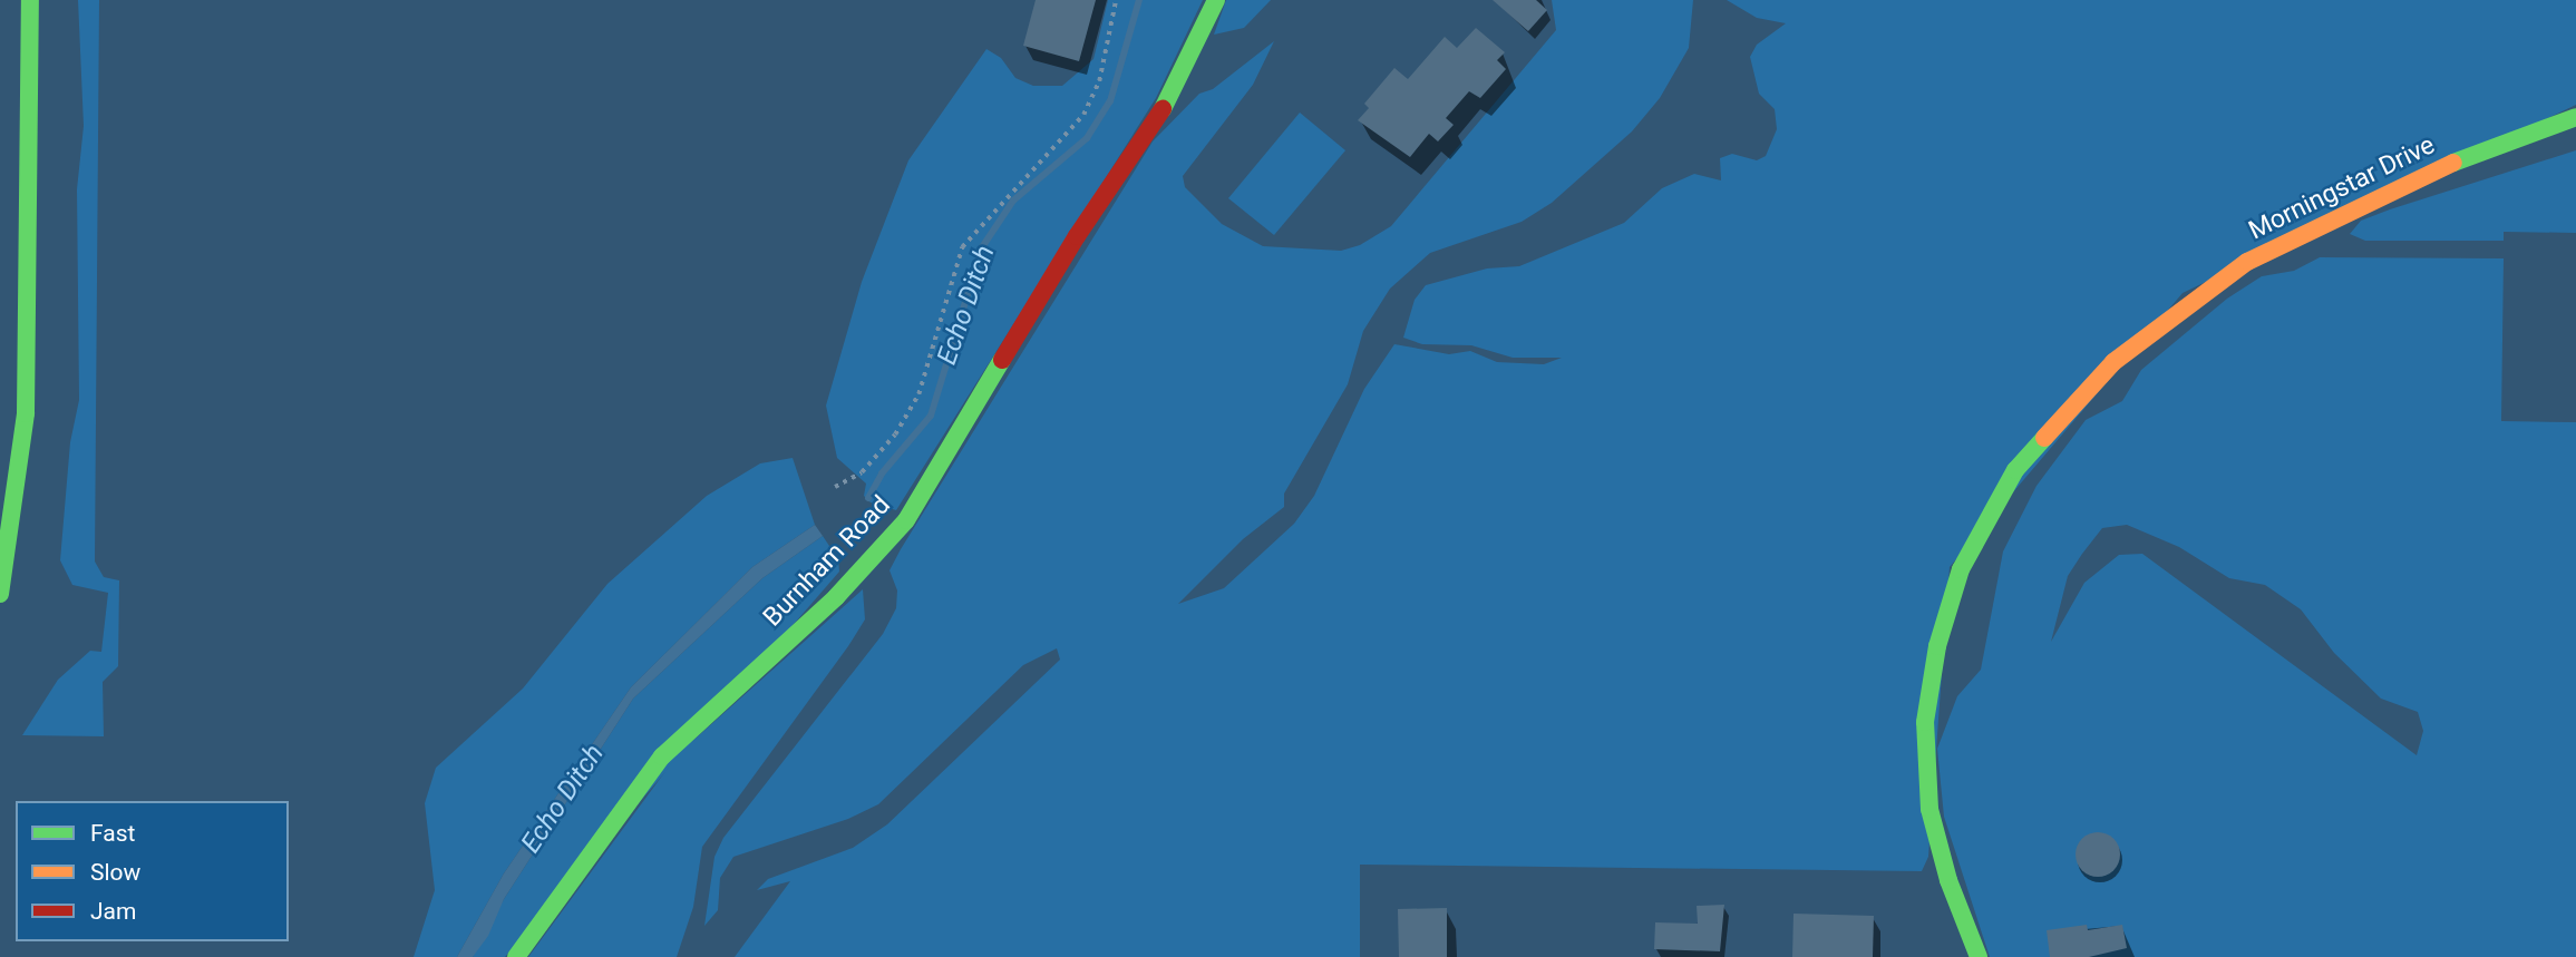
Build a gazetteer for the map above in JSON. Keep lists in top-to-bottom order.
{
  "streets": {
    "main road": ["Morningstar Drive", "Burnham Road"]
  },
  "water": ["Echo Ditch"],
  "legend": ["Fast", "Slow", "Jam"]
}
